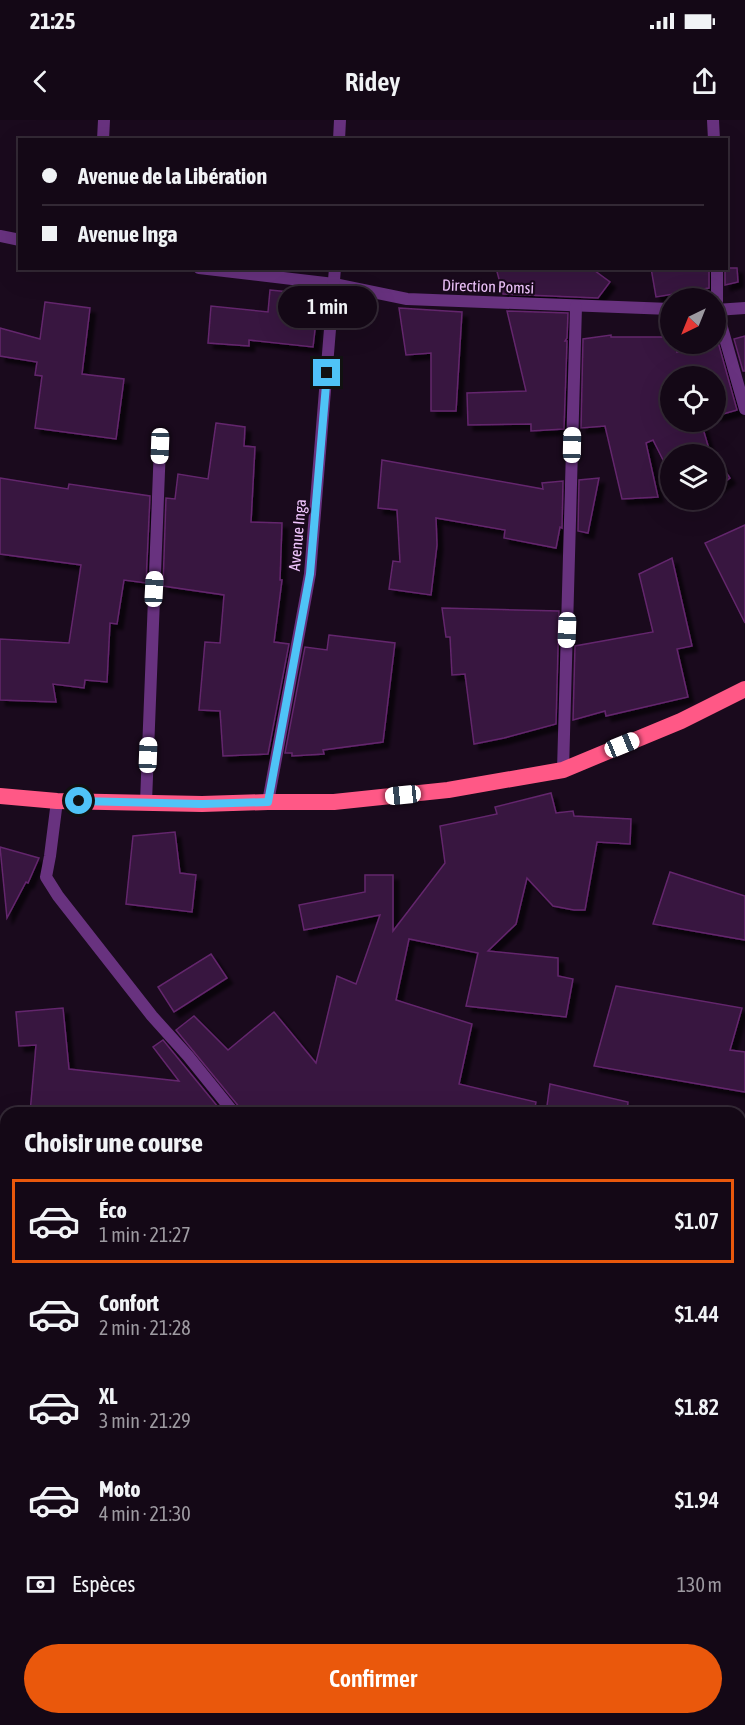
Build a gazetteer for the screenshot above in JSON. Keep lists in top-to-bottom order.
{
  "streets": {
    "street": ["Direction Pomsi", "Avenue Inga"]
  },
  "crossings": [
    ["Direction Pomsi", "Avenue Inga"]
  ],
  "north": "bottom left",
  "page": {
    "status": "21:25",
    "header": "Ridey",
    "banner": ["Avenue de la Libération", "Avenue Inga"],
    "bubble": "1 min",
    "heading": "Choisir une course",
    "list": [
      {
        "name": "Éco",
        "note": "1 min · 21:27",
        "value": "$1.07"
      },
      {
        "name": "Confort",
        "note": "2 min · 21:28",
        "value": "$1.44"
      },
      {
        "name": "XL",
        "note": "3 min · 21:29",
        "value": "$1.82"
      },
      {
        "name": "Moto",
        "note": "4 min · 21:30",
        "value": "$1.94"
      }
    ],
    "pay": ["Espèces", "130 m"],
    "buttons": "Confirmer"
  }
}
